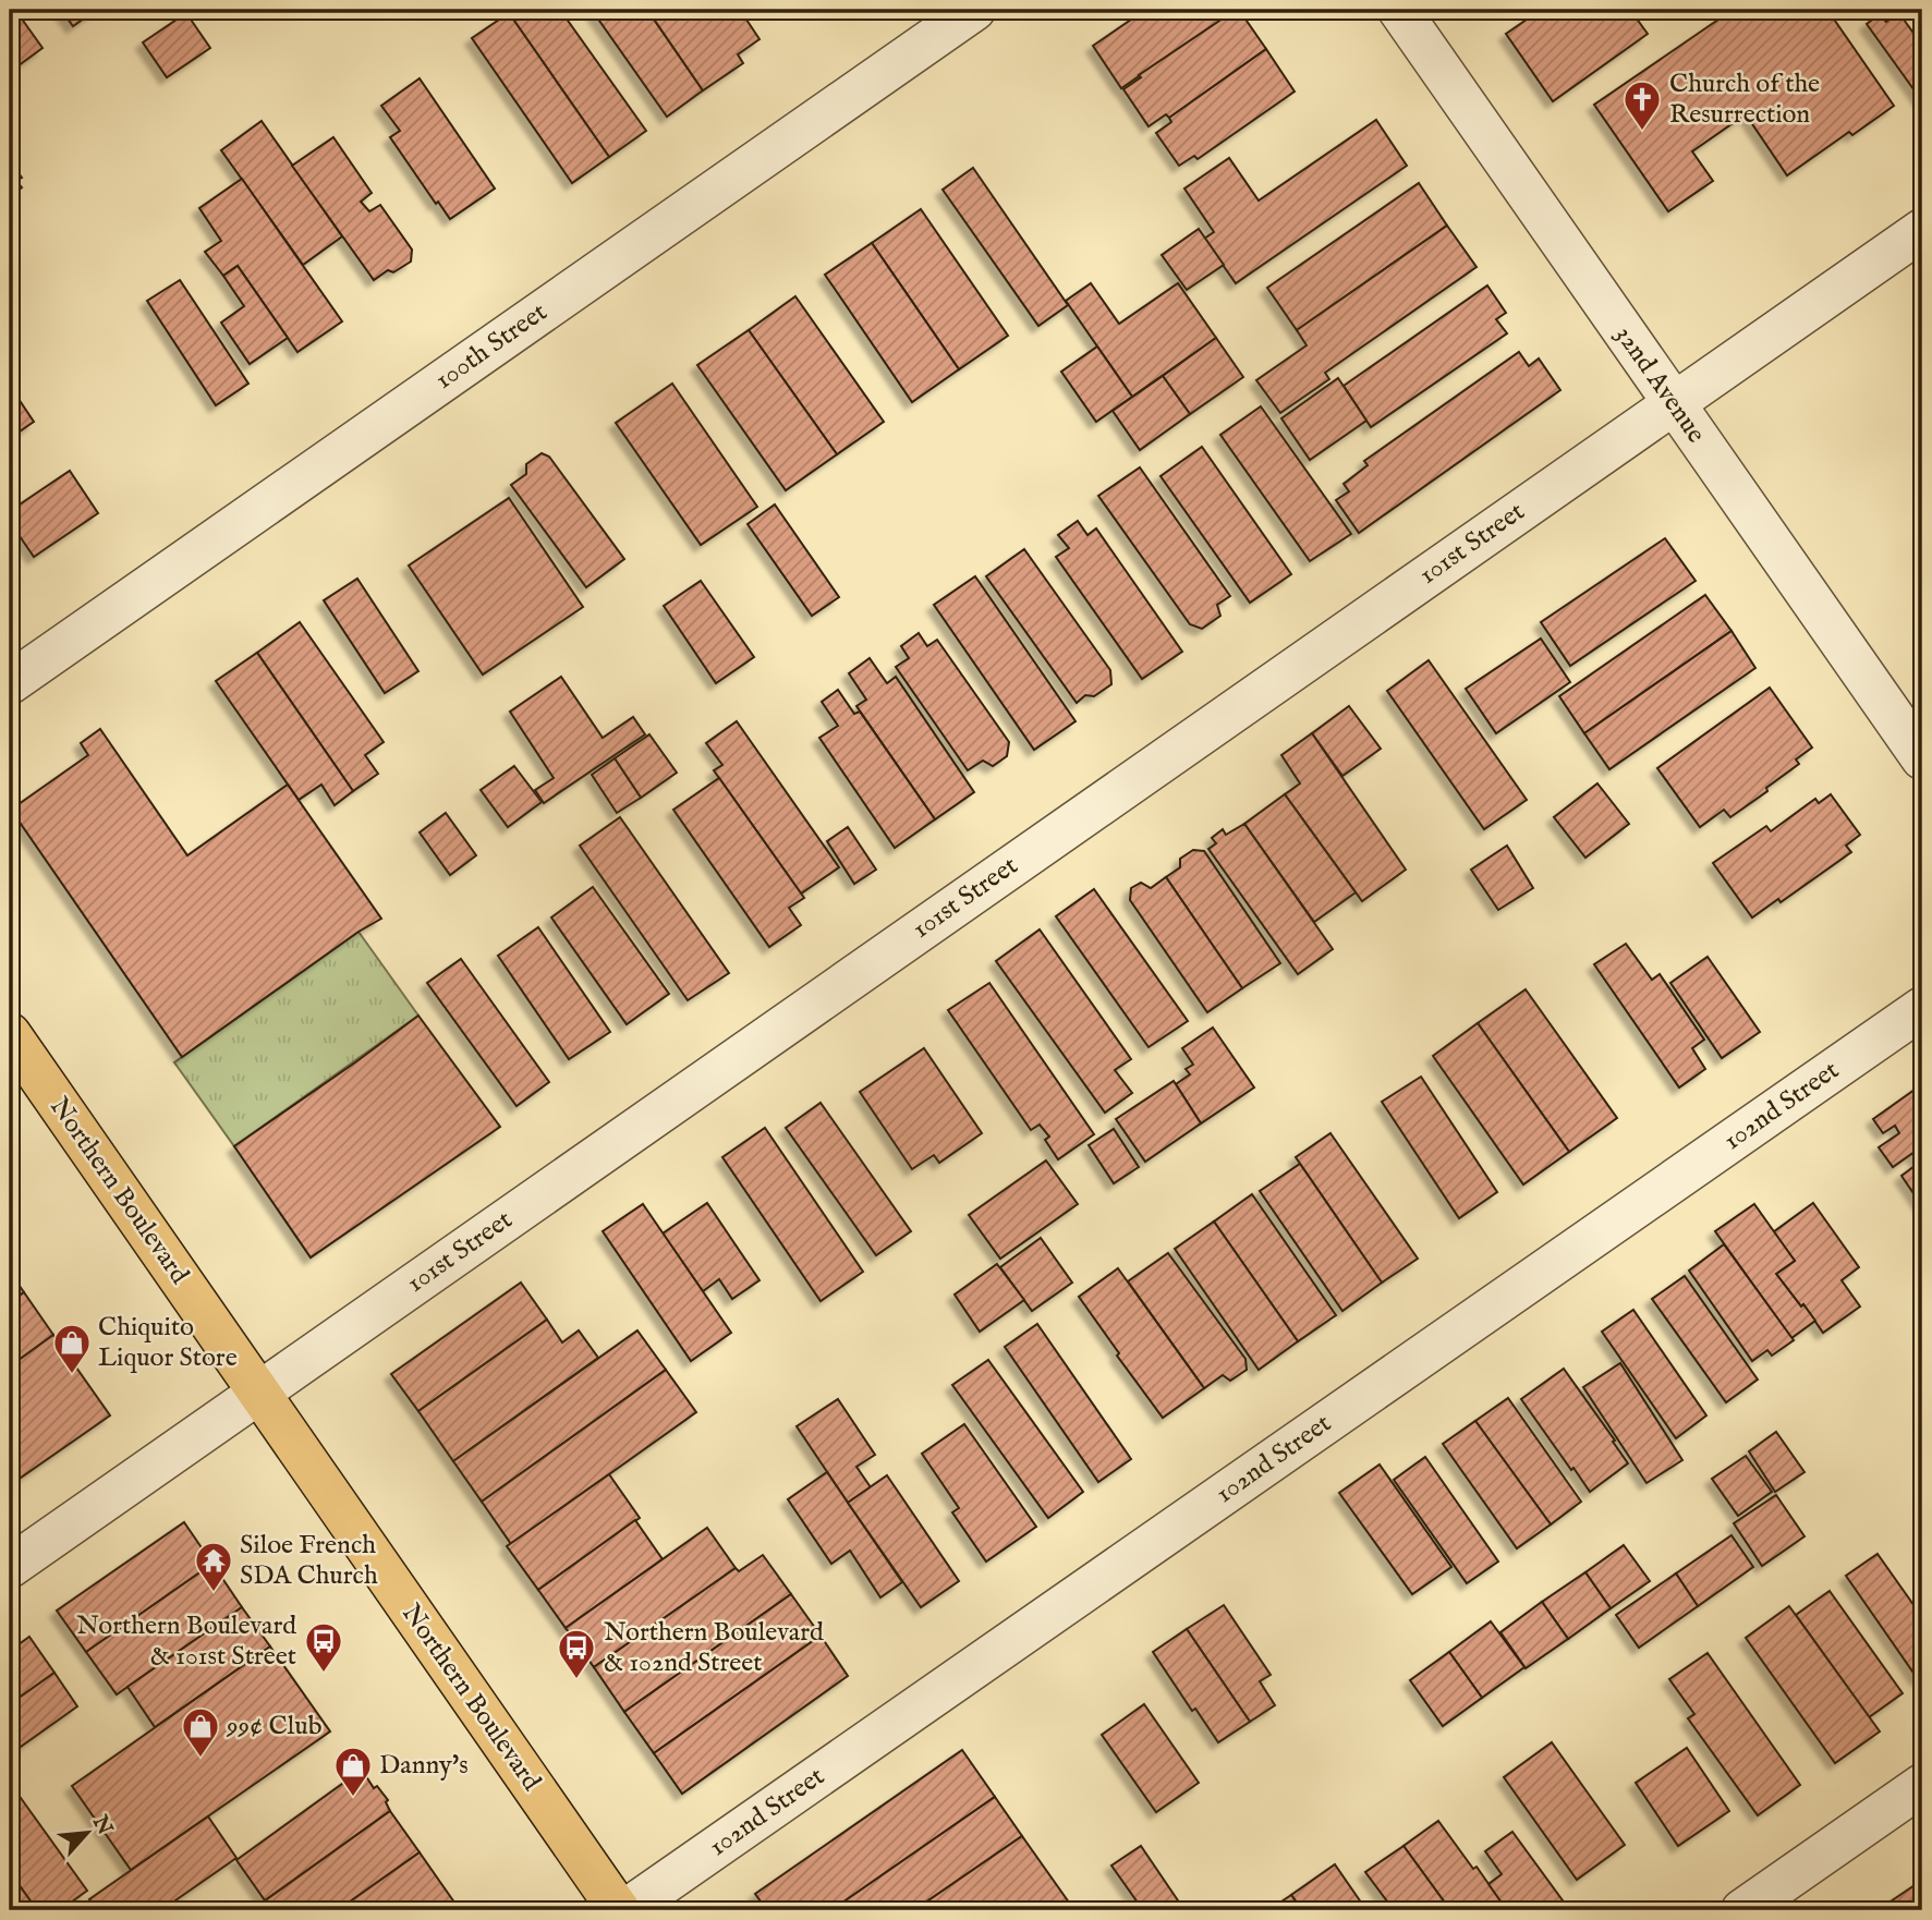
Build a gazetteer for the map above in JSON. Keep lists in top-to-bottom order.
{
  "streets": {
    "main road": ["Northern Boulevard"],
    "street": [
      "100th Street",
      "32nd Avenue",
      "101st Street",
      "102nd Street"
    ]
  },
  "crossings": [
    ["32nd Avenue", "101st Street"],
    ["101st Street", "Northern Boulevard"]
  ],
  "places": {
    "church": ["Church of the Resurrection"],
    "shop": ["Chiquito Liquor Store", "99¢ Club", "Danny's"],
    "temple": ["Siloe French SDA Church"],
    "bus stop": ["Northern Boulevard & 101st Street", "Northern Boulevard & 102nd Street"]
  },
  "north": "top right"
}
